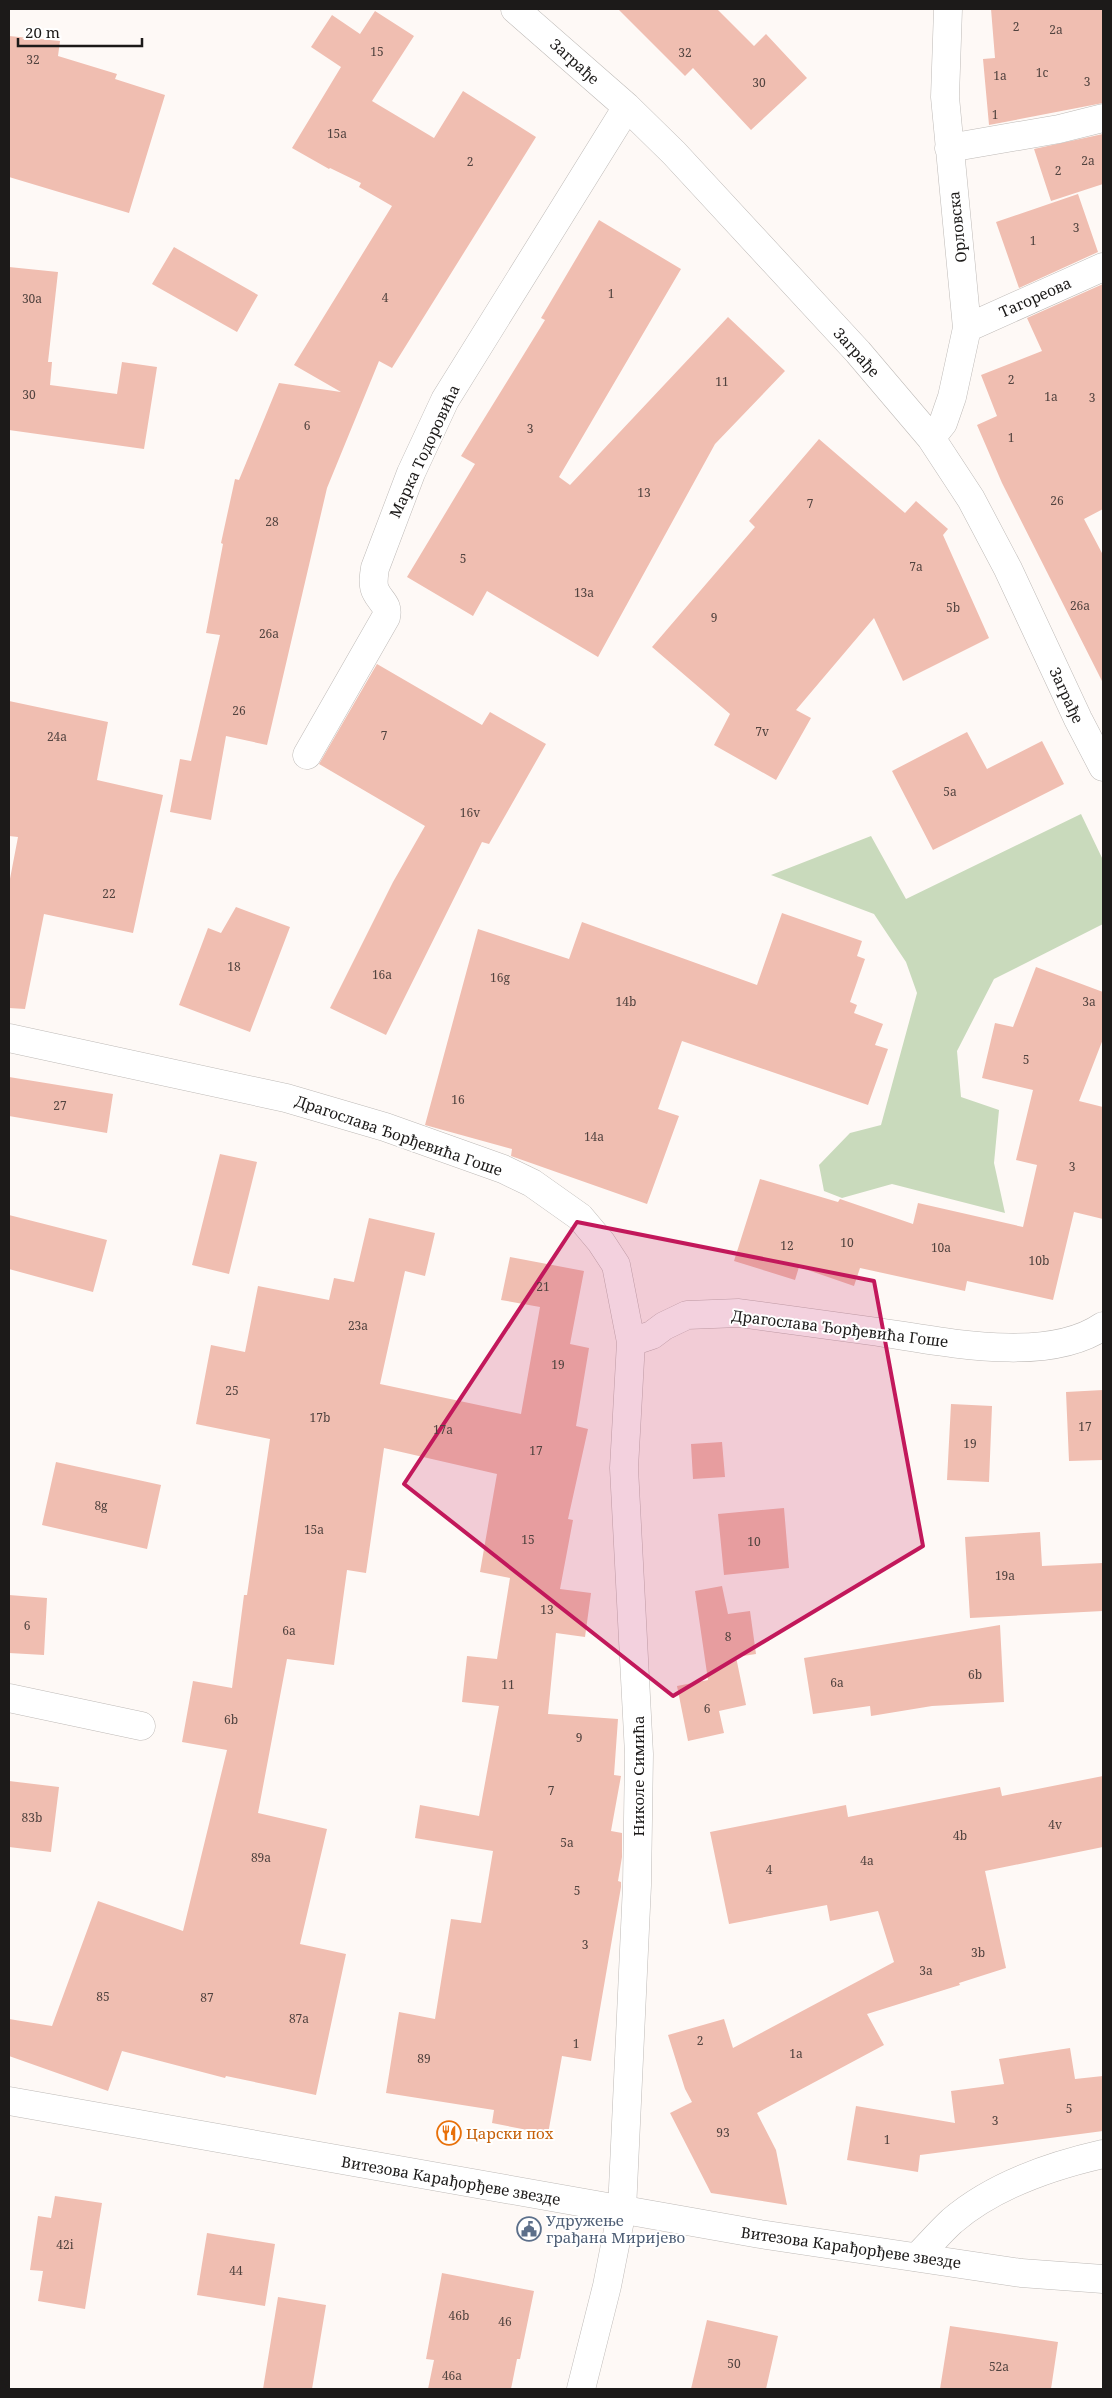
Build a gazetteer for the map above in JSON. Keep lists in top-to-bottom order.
{
  "streets": {
    "street": [
      "Заграђе",
      "Орловска",
      "Тагореова",
      "Марка Тодоровића",
      "Драгослава Ђорђевића Гоше",
      "Николе Симића",
      "Витезова Карађорђеве звезде"
    ]
  },
  "crossings": [
    ["Заграђе", "Орловска"],
    ["Заграђе", "Марка Тодоровића"],
    ["Орловска", "Тагореова"],
    ["Драгослава Ђорђевића Гоше", "Николе Симића"],
    ["Николе Симића", "Витезова Карађорђеве звезде"]
  ],
  "places": {
    "restaurant": ["Царски пох"],
    "public building": ["Удружење грађана Миријево"]
  },
  "house_numbers": [
    "2",
    "2a",
    "15",
    "32",
    "32",
    "1c",
    "1a",
    "3",
    "30",
    "1",
    "15a",
    "2a",
    "2",
    "2",
    "3",
    "1",
    "1",
    "4",
    "30a",
    "2",
    "11",
    "30",
    "1a",
    "3",
    "6",
    "3",
    "1",
    "13",
    "26",
    "7",
    "28",
    "5",
    "7a",
    "13a",
    "26a",
    "5b",
    "9",
    "26a",
    "26",
    "7v",
    "7",
    "24a",
    "5a",
    "16v",
    "22",
    "18",
    "16a",
    "16g",
    "14b",
    "3a",
    "5",
    "16",
    "27",
    "14a",
    "3",
    "10",
    "12",
    "10a",
    "10b",
    "21",
    "23a",
    "19",
    "25",
    "17b",
    "17",
    "17a",
    "19",
    "17",
    "8g",
    "15a",
    "15",
    "10",
    "19a",
    "13",
    "6",
    "6a",
    "8",
    "6b",
    "6a",
    "11",
    "6",
    "6b",
    "9",
    "7",
    "83b",
    "4v",
    "4b",
    "5a",
    "89a",
    "4a",
    "4",
    "5",
    "3",
    "3b",
    "3a",
    "85",
    "87",
    "87a",
    "2",
    "1",
    "1a",
    "89",
    "5",
    "3",
    "93",
    "1",
    "42i",
    "44",
    "46b",
    "46",
    "50",
    "52a",
    "46a"
  ],
  "scale_bar": "20 m"
}
